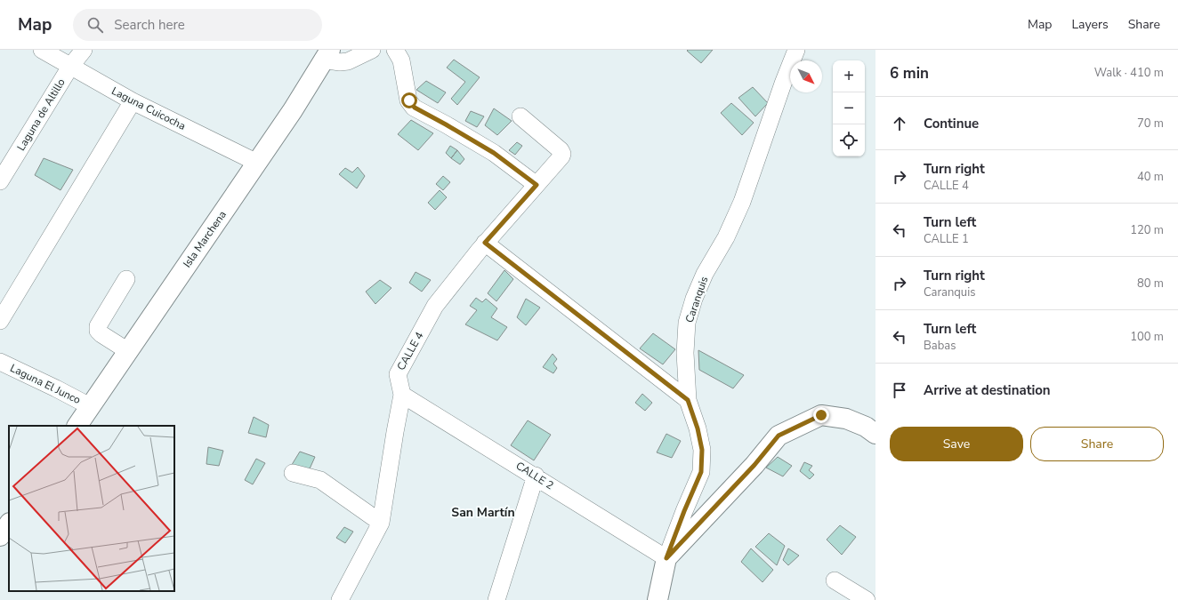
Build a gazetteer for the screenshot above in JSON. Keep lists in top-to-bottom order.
{
  "streets": {
    "street": [
      "Laguna Cuicocha",
      "Laguna de Altillo",
      "Isla Marchena",
      "Caranquis",
      "CALLE 4",
      "Laguna El Junco",
      "CALLE 2"
    ]
  },
  "crossings": [
    ["Laguna Cuicocha", "Laguna de Altillo"],
    ["Laguna Cuicocha", "Isla Marchena"],
    ["Isla Marchena", "Laguna El Junco"],
    ["Caranquis", "CALLE 2"],
    ["CALLE 4", "CALLE 2"]
  ],
  "districts": ["San Martín"],
  "north": "bottom right",
  "page": {
    "header": "Map",
    "search": "Search here",
    "nav": ["Map", "Layers", "Share"],
    "heading": ["6 min", "Walk · 410 m"],
    "map_buttons": ["+", "−"],
    "list": [
      ["Continue", "70 m"],
      ["Turn right", "CALLE 4", "40 m"],
      ["Turn left", "CALLE 1", "120 m"],
      ["Turn right", "Caranquis", "80 m"],
      ["Turn left", "Babas", "100 m"],
      "Arrive at destination"
    ],
    "buttons": ["Save", "Share"]
  }
}
